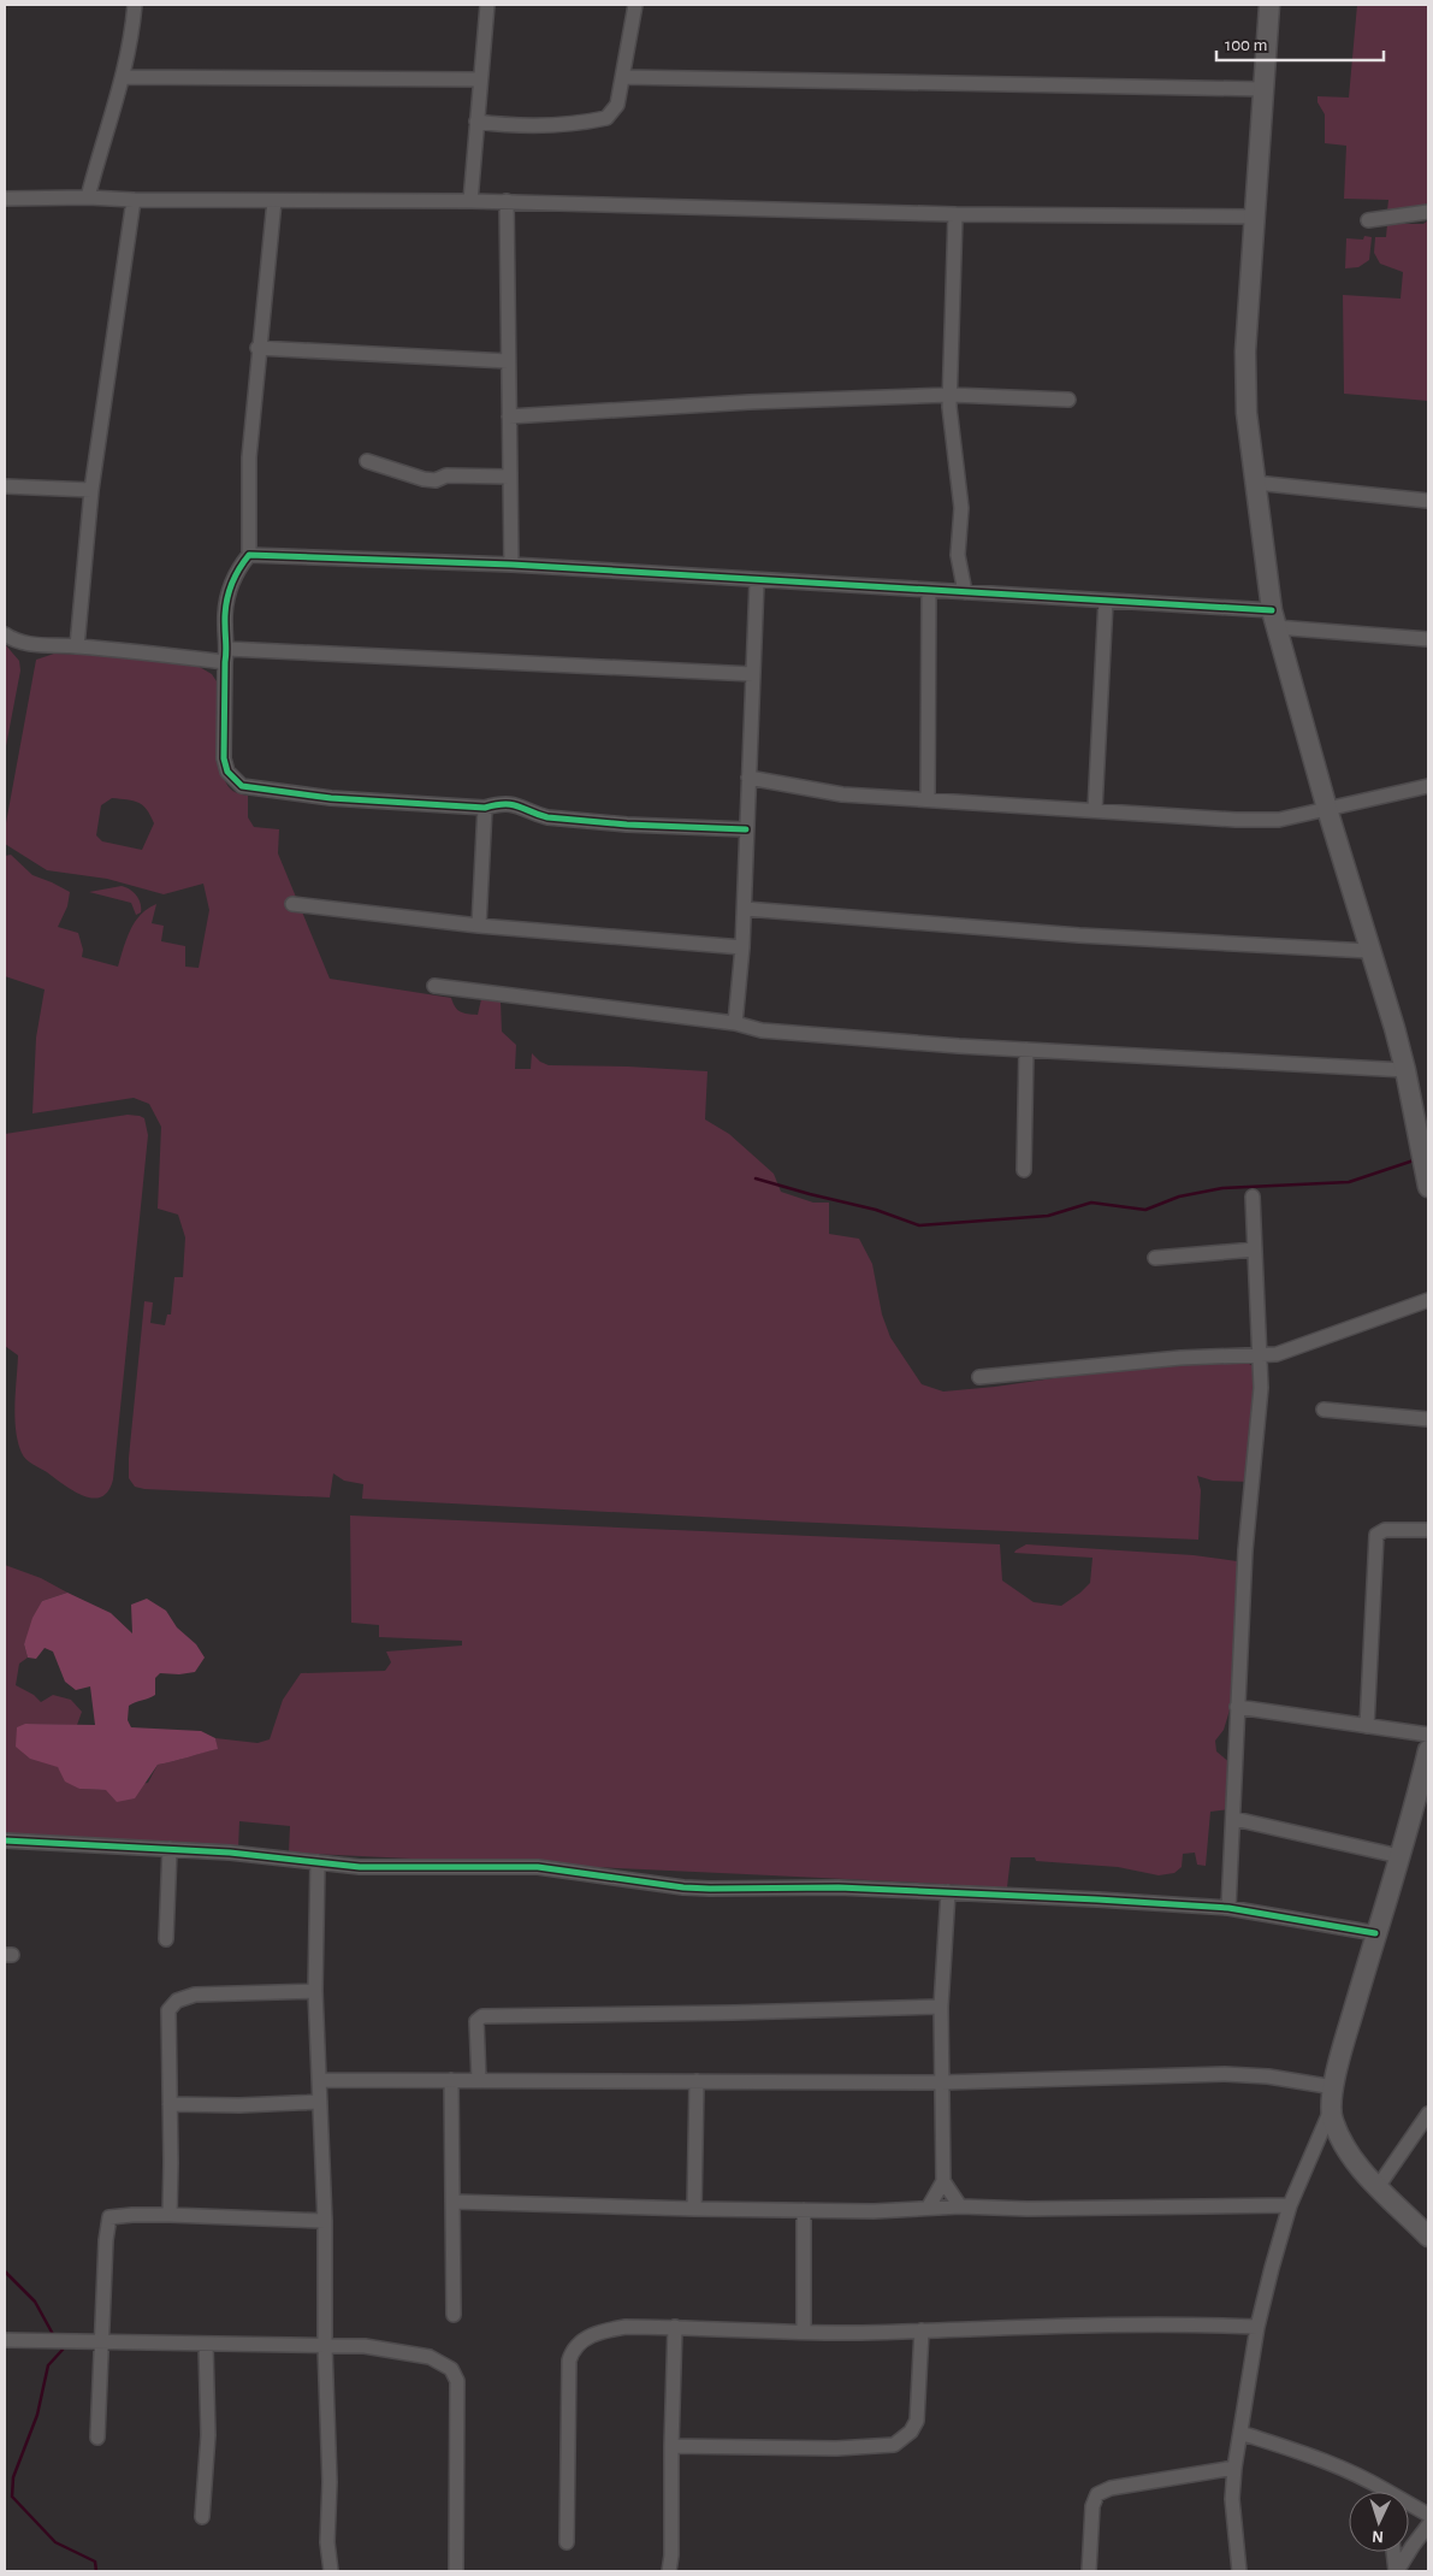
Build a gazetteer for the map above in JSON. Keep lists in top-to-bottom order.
{
  "scale_bar": "100 m",
  "north": "bottom"
}
